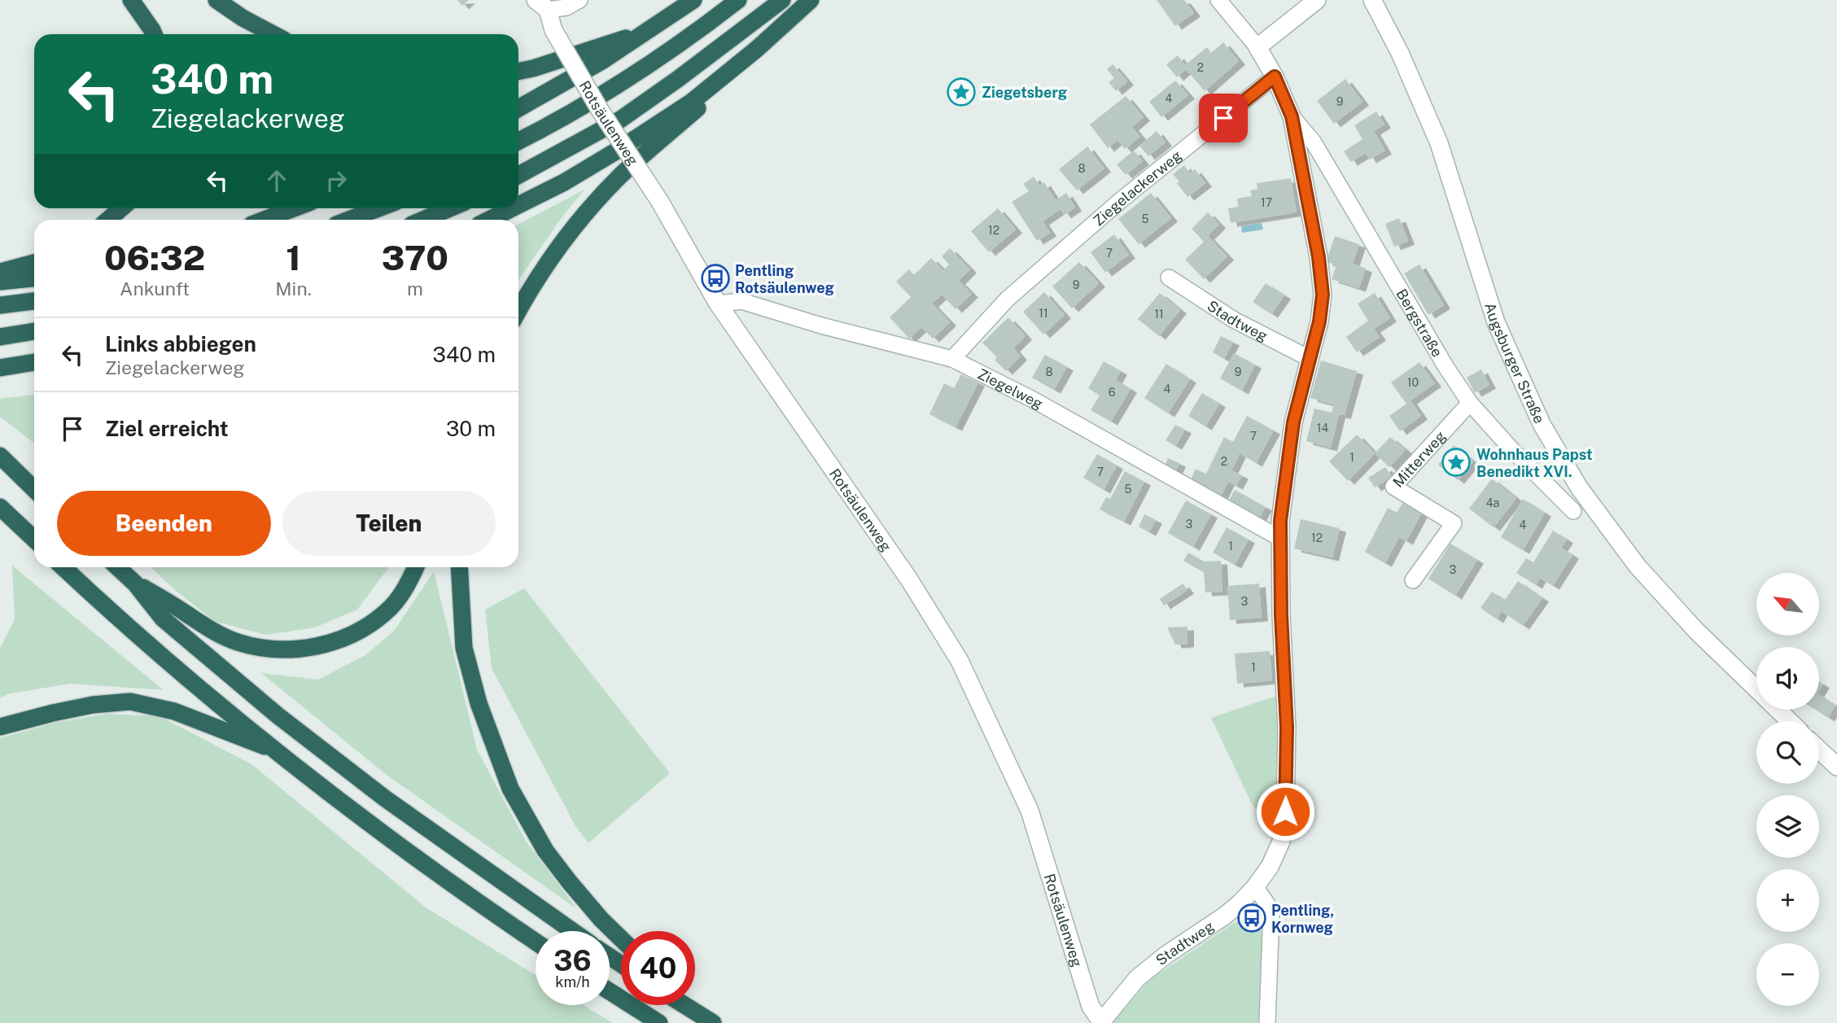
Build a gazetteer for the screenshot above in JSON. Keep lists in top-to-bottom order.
{
  "streets": {
    "street": [
      "Rotsäulenweg",
      "Ziegelackerweg",
      "Stadtweg",
      "Bergstraße",
      "Augsburger Straße",
      "Ziegelweg",
      "Mitterweg"
    ]
  },
  "crossings": [
    ["Rotsäulenweg", "Stadtweg"],
    ["Rotsäulenweg", "Ziegelweg"],
    ["Ziegelackerweg", "Stadtweg"],
    ["Ziegelackerweg", "Ziegelweg"],
    ["Stadtweg", "Bergstraße"],
    ["Stadtweg", "Ziegelweg"],
    ["Bergstraße", "Mitterweg"]
  ],
  "places": {
    "place": ["Ziegetsberg", "Wohnhaus Papst Benedikt XVI."],
    "bus stop": ["Pentling Rotsäulenweg", "Pentling, Kornweg"]
  },
  "house_numbers": [
    "2",
    "4",
    "9",
    "8",
    "17",
    "5",
    "12",
    "7",
    "9",
    "11",
    "11",
    "8",
    "9",
    "10",
    "4",
    "6",
    "14",
    "7",
    "1",
    "2",
    "7",
    "5",
    "4a",
    "3",
    "4",
    "12",
    "1",
    "3",
    "3",
    "1"
  ],
  "north": "top left",
  "page": {
    "turn": ["340 m", "Ziegelackerweg"],
    "eta": [
      "06:32",
      "Ankunft",
      "1",
      "Min.",
      "370",
      "m"
    ],
    "list": [
      {
        "name": "Links abbiegen",
        "note": "Ziegelackerweg",
        "value": "340 m"
      },
      {
        "name": "Ziel erreicht",
        "value": "30 m"
      }
    ],
    "buttons": ["Beenden", "Teilen"],
    "map_buttons": ["+", "−"],
    "speed": "36 km/h",
    "limit": "40"
  }
}
